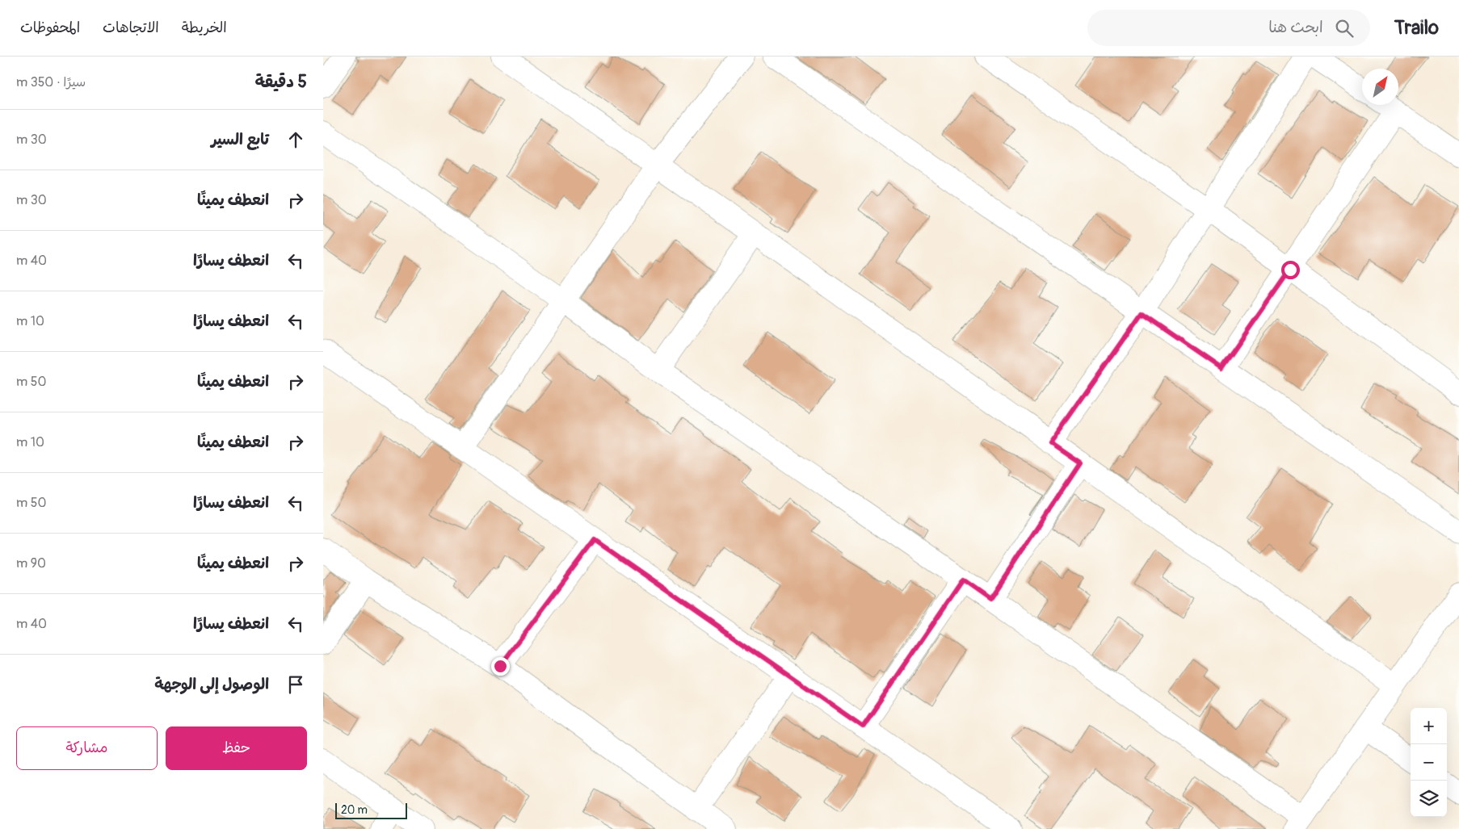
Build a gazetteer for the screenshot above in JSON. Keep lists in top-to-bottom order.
{
  "scale_bar": "20 m",
  "north": "top right",
  "page": {
    "header": "Trailo",
    "search": "ابحث هنا",
    "nav": ["الخريطة", "الاتجاهات", "المحفوظات"],
    "heading": ["5 دقيقة", "سيرًا · 350 m"],
    "list": [
      ["تابع السير", "30 m"],
      ["انعطف يمينًا", "30 m"],
      ["انعطف يسارًا", "40 m"],
      ["انعطف يسارًا", "10 m"],
      ["انعطف يمينًا", "50 m"],
      ["انعطف يمينًا", "10 m"],
      ["انعطف يسارًا", "50 m"],
      ["انعطف يمينًا", "90 m"],
      ["انعطف يسارًا", "40 m"],
      "الوصول إلى الوجهة"
    ],
    "map_buttons": ["+", "−"],
    "buttons": ["حفظ", "مشاركة"],
    "scale": "20 m"
  }
}
